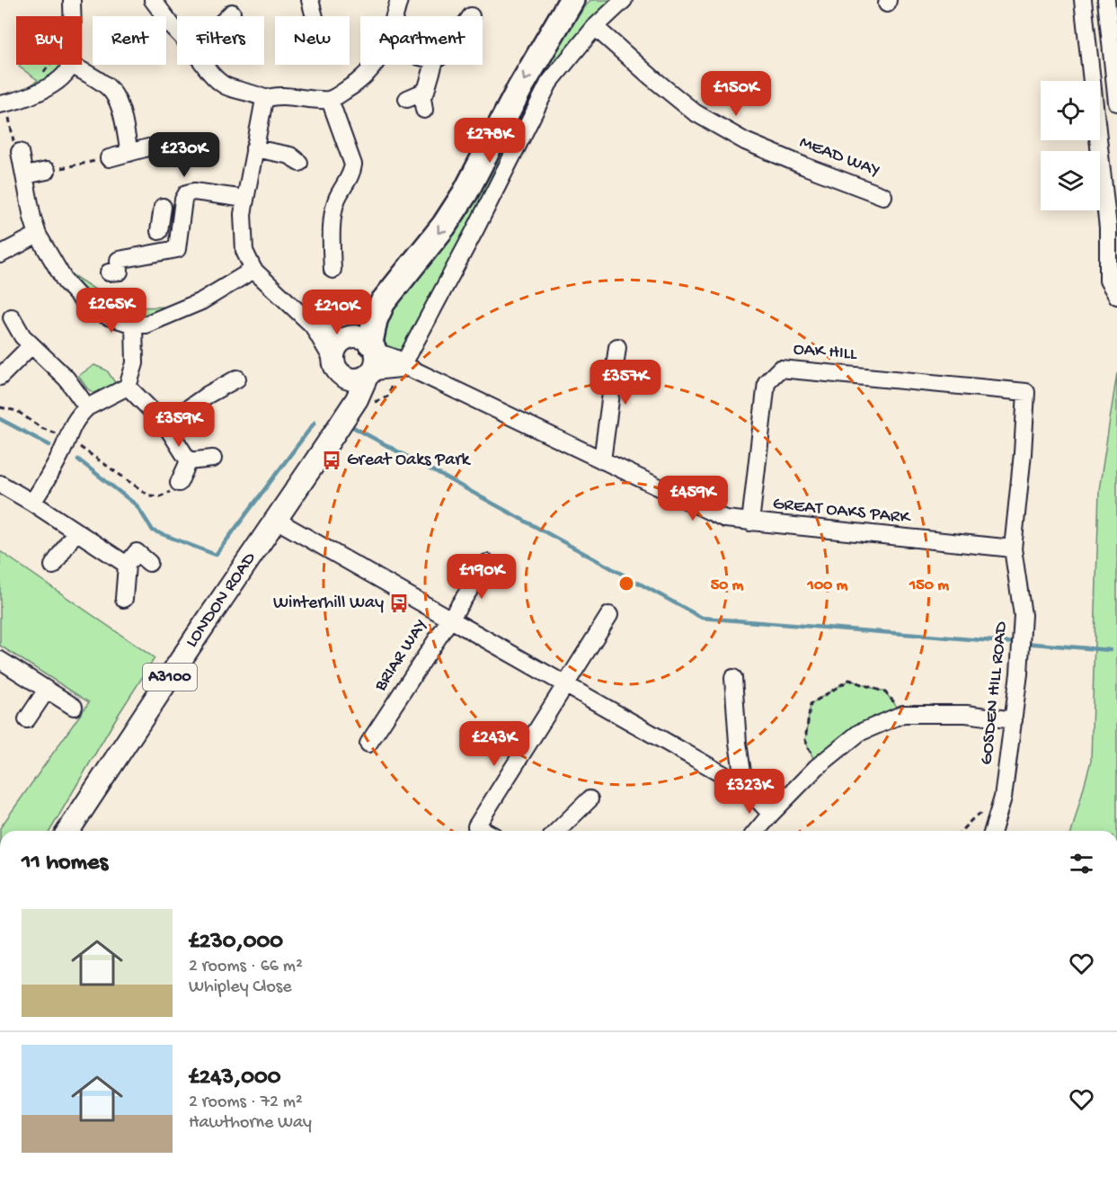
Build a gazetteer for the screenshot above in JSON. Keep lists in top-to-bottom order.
{
  "streets": {
    "main road": ["LONDON ROAD", "A3100"],
    "street": [
      "MEAD WAY",
      "OAK HILL",
      "GREAT OAKS PARK",
      "BRIAR WAY",
      "GOSDEN HILL ROAD"
    ]
  },
  "crossings": [
    ["OAK HILL", "GREAT OAKS PARK"],
    ["OAK HILL", "GOSDEN HILL ROAD"],
    ["GREAT OAKS PARK", "LONDON ROAD"],
    ["GREAT OAKS PARK", "GOSDEN HILL ROAD"]
  ],
  "places": {
    "bus stop": ["Great Oaks Park", "Winterhill Way"]
  },
  "page": {
    "chip": [
      "Buy",
      "Rent",
      "Filters",
      "New",
      "Apartment"
    ],
    "price": [
      "£150K",
      "£278K",
      "£230K",
      "£265K",
      "£210K",
      "£357K",
      "£359K",
      "£459K",
      "£190K",
      "£243K",
      "£323K"
    ],
    "heading": "11 homes",
    "list": [
      {
        "name": "£230,000",
        "note": "2 rooms · 66 m² · Whipley Close"
      },
      {
        "name": "£243,000",
        "note": "2 rooms · 72 m² · Hawthorne Way"
      }
    ]
  },
  "rings": ["50 m", "100 m", "150 m"]
}
